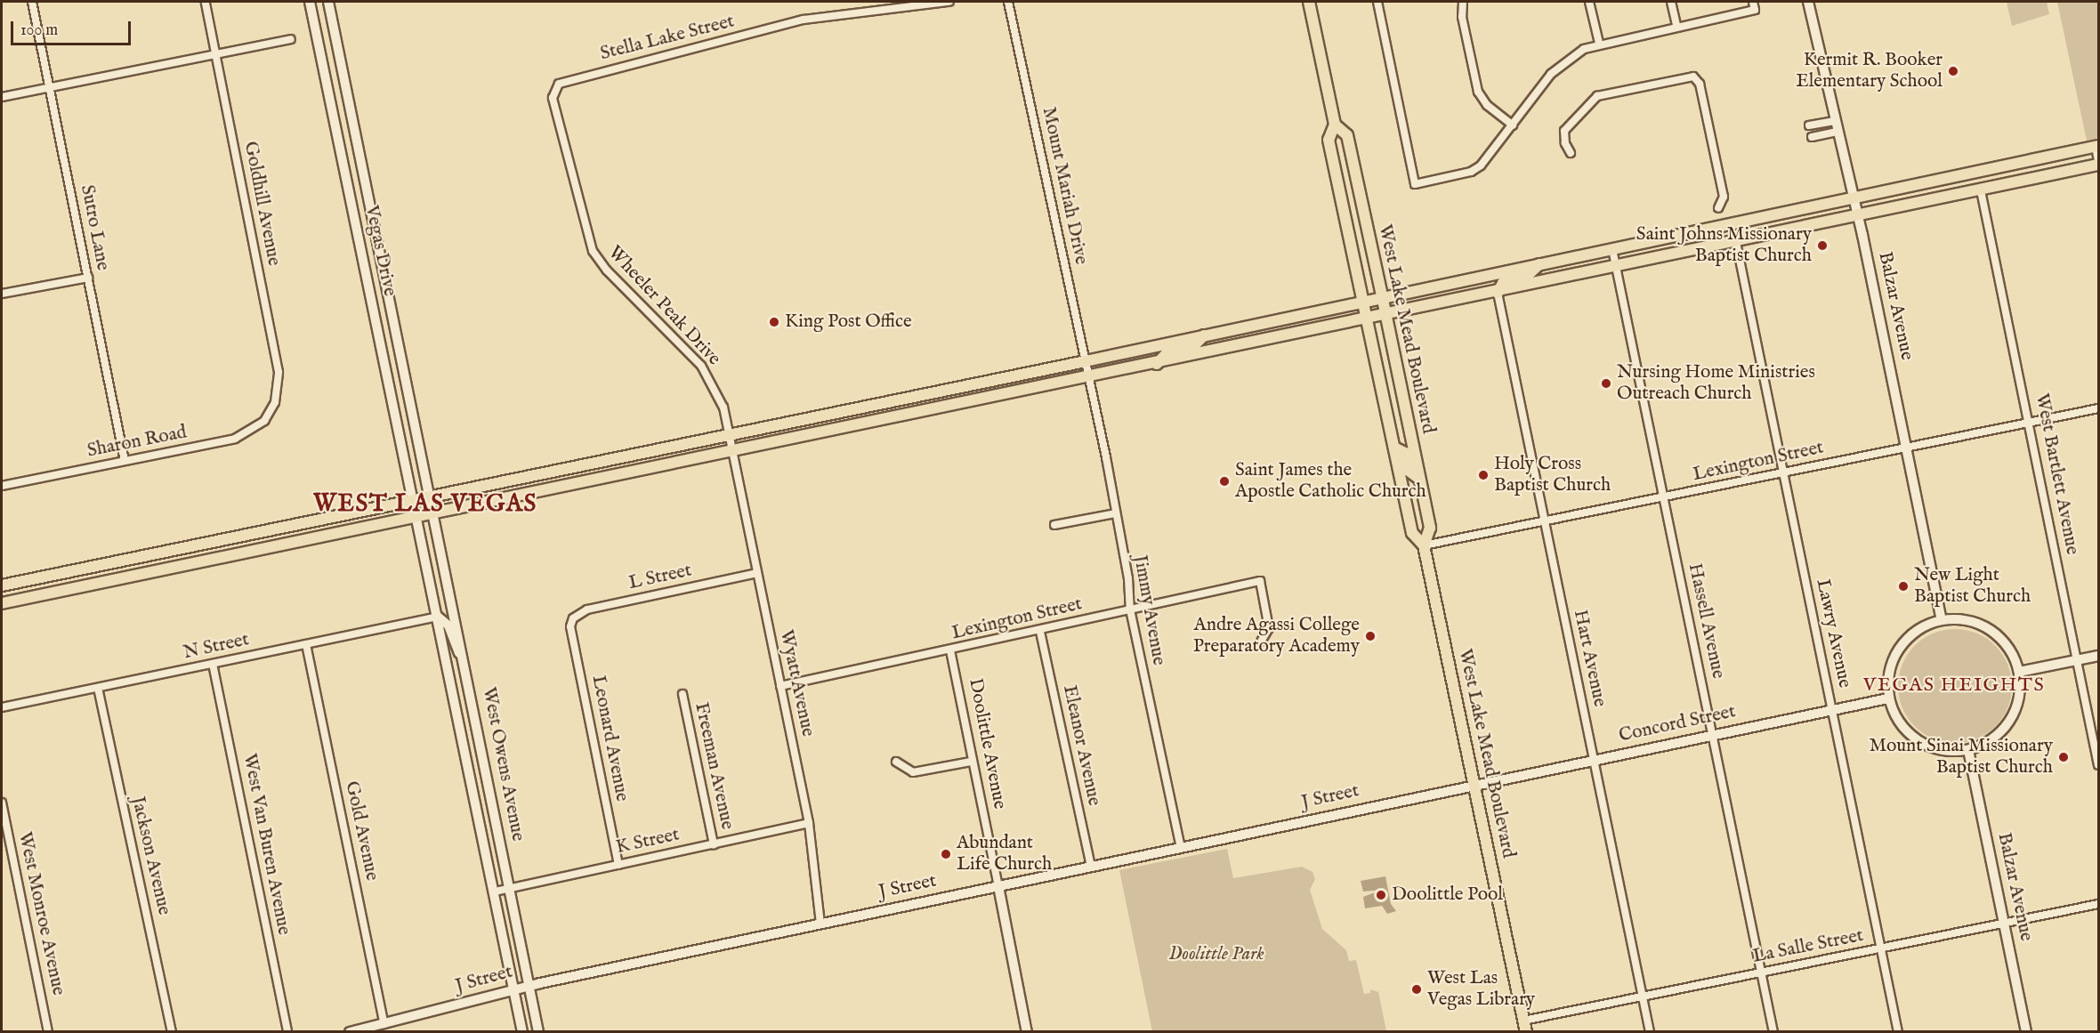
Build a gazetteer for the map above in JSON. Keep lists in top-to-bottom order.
{
  "streets": {
    "main road": ["West Lake Mead Boulevard"],
    "street": [
      "Stella Lake Street",
      "Mount Mariah Drive",
      "Goldhill Avenue",
      "Sutro Lane",
      "Vegas Drive",
      "Wheeler Peak Drive",
      "Balzar Avenue",
      "Sharon Road",
      "Lexington Street",
      "West Bartlett Avenue",
      "L Street",
      "Jimmy Avenue",
      "Hassell Avenue",
      "Lawry Avenue",
      "N Street",
      "Hart Avenue",
      "Wyatt Avenue",
      "Concord Street",
      "Leonard Avenue",
      "Doolittle Avenue",
      "Eleanor Avenue",
      "West Owens Avenue",
      "Freeman Avenue",
      "J Street",
      "Gold Avenue",
      "K Street",
      "West Van Buren Avenue",
      "Jackson Avenue",
      "West Monroe Avenue",
      "La Salle Street"
    ]
  },
  "crossings": [
    ["Stella Lake Street", "Wheeler Peak Drive"],
    ["Mount Mariah Drive", "Jimmy Avenue"],
    ["Goldhill Avenue", "Sharon Road"],
    ["Sutro Lane", "Sharon Road"],
    ["Vegas Drive", "West Owens Avenue"],
    ["Wheeler Peak Drive", "Wyatt Avenue"],
    ["Balzar Avenue", "Lexington Street"],
    ["Balzar Avenue", "Concord Street"],
    ["Balzar Avenue", "La Salle Street"],
    ["West Lake Mead Boulevard", "Lexington Street"],
    ["West Lake Mead Boulevard", "Concord Street"],
    ["West Lake Mead Boulevard", "J Street"],
    ["West Lake Mead Boulevard", "La Salle Street"],
    ["Lexington Street", "West Bartlett Avenue"],
    ["Lexington Street", "Jimmy Avenue"],
    ["Lexington Street", "Hassell Avenue"],
    ["Lexington Street", "Lawry Avenue"],
    ["Lexington Street", "Hart Avenue"],
    ["Lexington Street", "Wyatt Avenue"],
    ["Lexington Street", "Doolittle Avenue"],
    ["Lexington Street", "Eleanor Avenue"],
    ["L Street", "Wyatt Avenue"],
    ["L Street", "Leonard Avenue"],
    ["Jimmy Avenue", "J Street"],
    ["Hassell Avenue", "Concord Street"],
    ["Hassell Avenue", "La Salle Street"],
    ["Lawry Avenue", "Concord Street"],
    ["Lawry Avenue", "La Salle Street"],
    ["N Street", "West Owens Avenue"],
    ["N Street", "Gold Avenue"],
    ["N Street", "West Van Buren Avenue"],
    ["N Street", "Jackson Avenue"],
    ["Hart Avenue", "Concord Street"],
    ["Hart Avenue", "La Salle Street"],
    ["Wyatt Avenue", "J Street"],
    ["Wyatt Avenue", "K Street"],
    ["Concord Street", "J Street"],
    ["Leonard Avenue", "K Street"],
    ["Doolittle Avenue", "J Street"],
    ["Eleanor Avenue", "J Street"],
    ["West Owens Avenue", "J Street"],
    ["West Owens Avenue", "K Street"],
    ["Freeman Avenue", "K Street"],
    ["J Street", "Gold Avenue"]
  ],
  "districts": ["WEST LAS VEGAS", "VEGAS HEIGHTS"],
  "parks": ["Doolittle Park"],
  "places": [
    "Kermit R. Booker Elementary School",
    "Saint Johns Missionary Baptist Church",
    "King Post Office",
    "Nursing Home Ministries Outreach Church",
    "Holy Cross Baptist Church",
    "Saint James the Apostle Catholic Church",
    "New Light Baptist Church",
    "Andre Agassi College Preparatory Academy",
    "Mount Sinai Missionary Baptist Church",
    "Abundant Life Church",
    "Doolittle Pool",
    "West Las Vegas Library"
  ],
  "scale_bar": "100 m"
}
